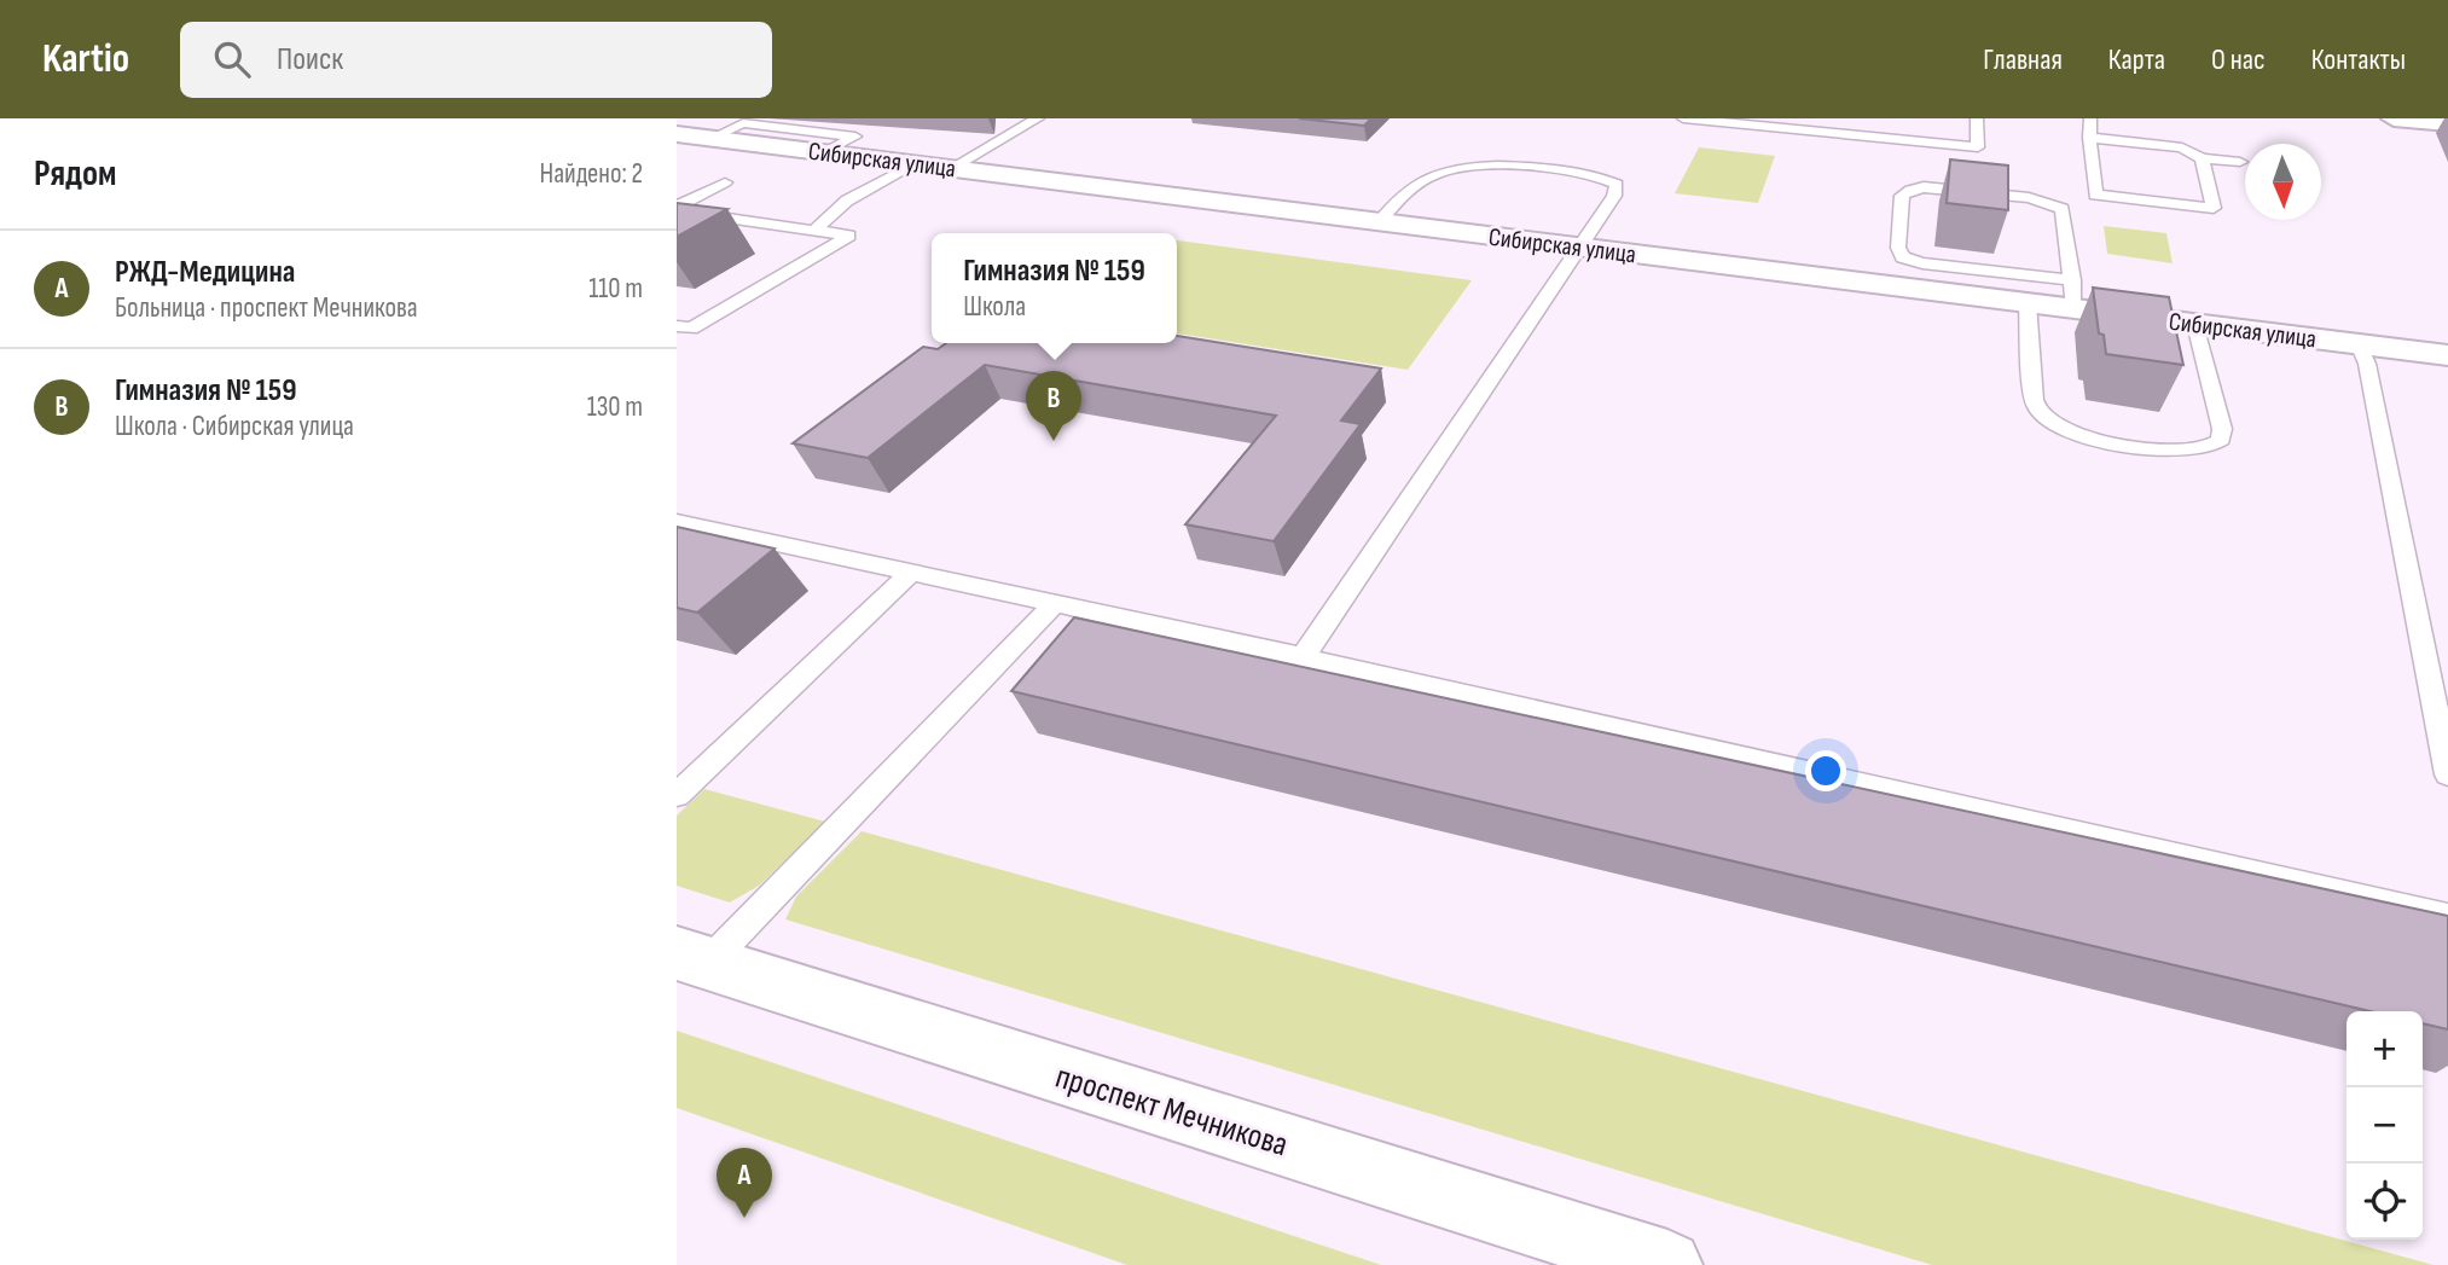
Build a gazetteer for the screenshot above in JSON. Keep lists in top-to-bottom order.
{
  "streets": {
    "street": ["Сибирская улица", "проспект Мечникова"]
  },
  "north": "bottom",
  "page": {
    "header": "Kartio",
    "search": "Поиск",
    "nav": [
      "Главная",
      "Карта",
      "О нас",
      "Контакты"
    ],
    "heading": ["Рядом", "Найдено: 2"],
    "list": [
      {
        "mark": "A",
        "name": "РЖД-Медицина",
        "note": "Больница · проспект Мечникова",
        "value": "110 m"
      },
      {
        "mark": "B",
        "name": "Гимназия № 159",
        "note": "Школа · Сибирская улица",
        "value": "130 m"
      }
    ],
    "popup": ["Гимназия № 159", "Школа"],
    "pins": ["B", "A"],
    "map_buttons": ["+", "−"]
  }
}
